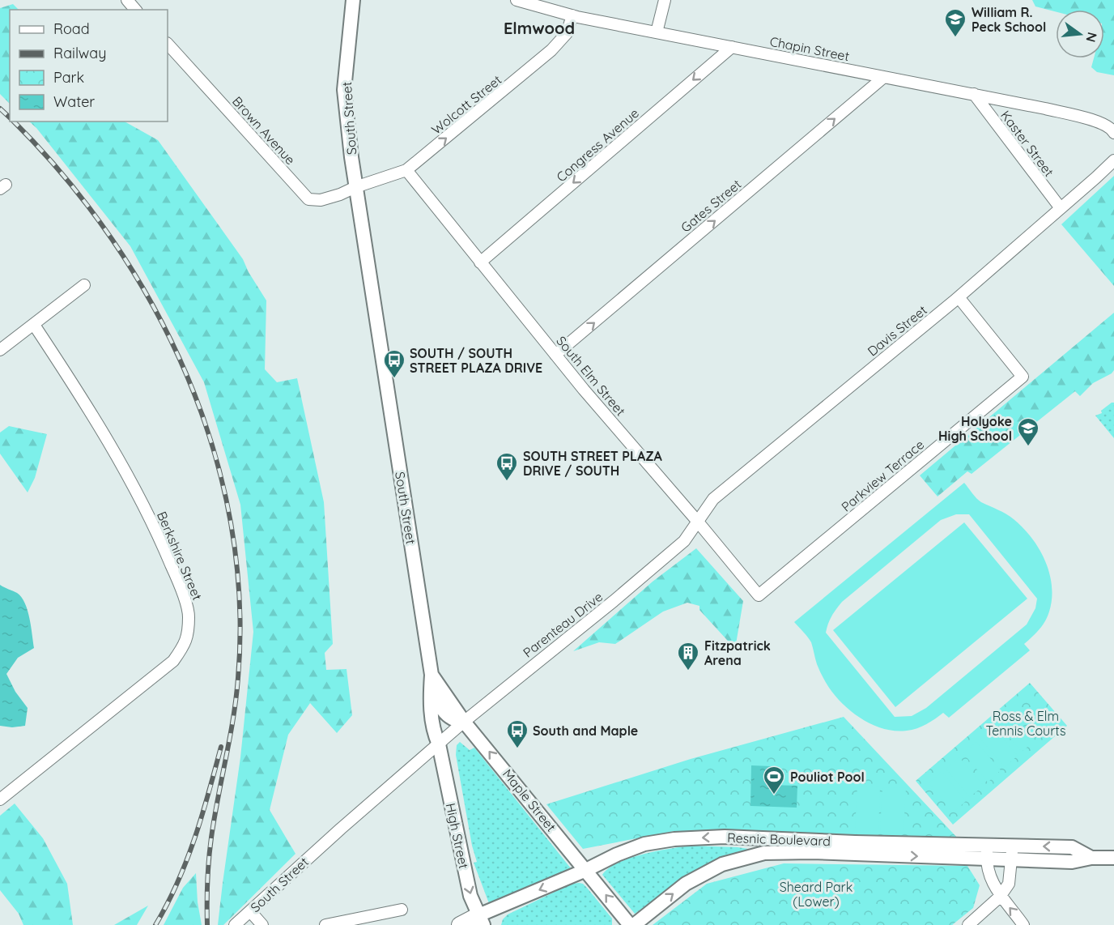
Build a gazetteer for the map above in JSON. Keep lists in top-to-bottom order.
{
  "streets": {
    "main road": [
      "South Street",
      "Maple Street",
      "High Street",
      "Resnic Boulevard"
    ],
    "street": [
      "Chapin Street",
      "Wolcott Street",
      "Brown Avenue",
      "Kaster Street",
      "Congress Avenue",
      "Gates Street",
      "Davis Street",
      "South Elm Street",
      "Parkview Terrace",
      "Berkshire Street",
      "Parenteau Drive"
    ]
  },
  "crossings": [
    ["Chapin Street", "Wolcott Street"],
    ["Chapin Street", "Kaster Street"],
    ["Chapin Street", "Congress Avenue"],
    ["Chapin Street", "Gates Street"],
    ["Wolcott Street", "South Street"],
    ["Wolcott Street", "Brown Avenue"],
    ["Wolcott Street", "South Elm Street"],
    ["South Street", "Brown Avenue"],
    ["South Street", "Parenteau Drive"],
    ["South Street", "High Street"],
    ["Kaster Street", "Davis Street"],
    ["Congress Avenue", "South Elm Street"],
    ["Gates Street", "South Elm Street"],
    ["Davis Street", "South Elm Street"],
    ["Davis Street", "Parkview Terrace"],
    ["Davis Street", "Parenteau Drive"],
    ["South Elm Street", "Parkview Terrace"],
    ["South Elm Street", "Parenteau Drive"],
    ["Parenteau Drive", "Maple Street"],
    ["Parenteau Drive", "High Street"],
    ["Maple Street", "Resnic Boulevard"],
    ["High Street", "Resnic Boulevard"]
  ],
  "one_way": [
    "Wolcott Street",
    "Congress Avenue",
    "Gates Street",
    "Maple Street",
    "High Street"
  ],
  "districts": ["Elmwood"],
  "parks": ["Ross & Elm Tennis Courts", "Sheard Park (Lower)"],
  "places": {
    "school or university": ["William R. Peck School", "Holyoke High School"],
    "bus stop": ["SOUTH / SOUTH STREET PLAZA DRIVE", "SOUTH STREET PLAZA DRIVE / SOUTH", "South and Maple"],
    "building": ["Fitzpatrick Arena"],
    "sports": ["Pouliot Pool"]
  },
  "legend": [
    "Road",
    "Railway",
    "Park",
    "Water"
  ],
  "north": "right"
}
